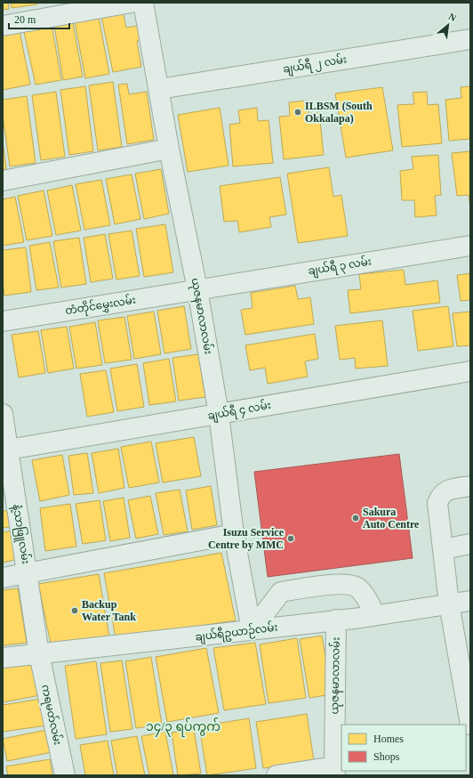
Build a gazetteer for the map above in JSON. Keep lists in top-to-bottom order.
{
  "streets": {
    "street": [
      "ချယ်ရီ ၂ လမ်း",
      "ချယ်ရီ ၃ လမ်း",
      "တံတိုင်မွှေးလမ်း",
      "ယုဇနမာလာလမ်း",
      "ချယ်ရီ ၄ လမ်း",
      "နံ့သာဖြူလမ်း",
      "ချယ်ရီဥယာဉ်လမ်း",
      "ကရမတ်လမ်း"
    ]
  },
  "crossings": [
    ["ချယ်ရီ ၂ လမ်း", "ယုဇနမာလာလမ်း"],
    ["ချယ်ရီ ၃ လမ်း", "တံတိုင်မွှေးလမ်း"],
    ["ချယ်ရီ ၃ လမ်း", "ယုဇနမာလာလမ်း"],
    ["တံတိုင်မွှေးလမ်း", "ယုဇနမာလာလမ်း"],
    ["ယုဇနမာလာလမ်း", "ချယ်ရီ ၄ လမ်း"],
    ["ယုဇနမာလာလမ်း", "ချယ်ရီဥယာဉ်လမ်း"],
    ["ချယ်ရီ ၄ လမ်း", "နံ့သာဖြူလမ်း"],
    ["နံ့သာဖြူလမ်း", "ချယ်ရီဥယာဉ်လမ်း"],
    ["နံ့သာဖြူလမ်း", "ကရမတ်လမ်း"],
    ["ချယ်ရီဥယာဉ်လမ်း", "ကရမတ်လမ်း"]
  ],
  "districts": ["၁၄/၃ ရပ်ကွက်"],
  "places": [
    "ILBSM (South Okkalapa)",
    "Sakura Auto Centre",
    "Isuzu Service Centre by MMC",
    "Backup Water Tank"
  ],
  "legend": ["Homes", "Shops"],
  "scale_bar": "20 m",
  "north": "top right"
}
